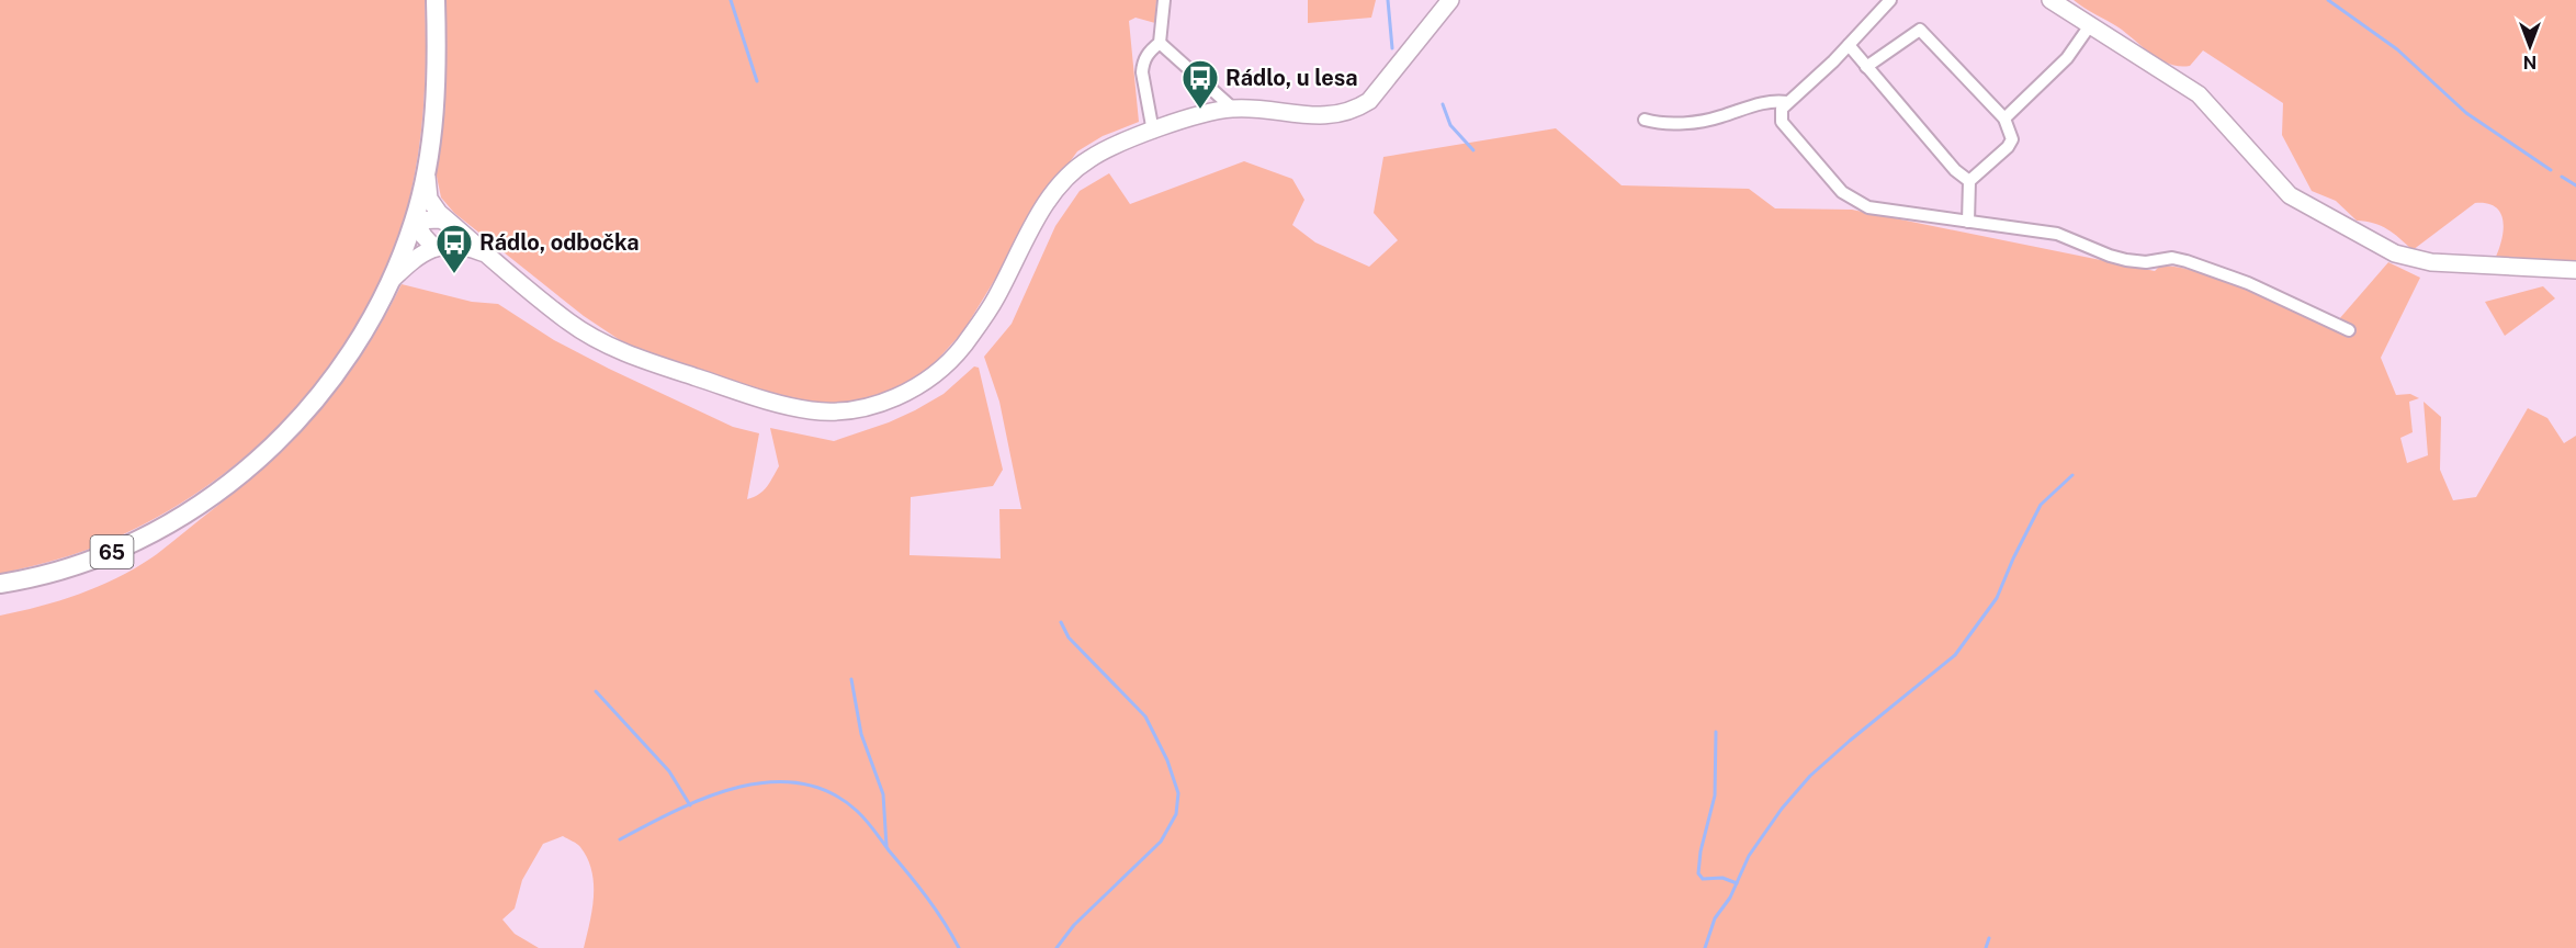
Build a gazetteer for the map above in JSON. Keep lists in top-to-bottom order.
{
  "streets": {
    "main road": ["65"]
  },
  "places": {
    "bus stop": ["Rádlo, u lesa", "Rádlo, odbočka"]
  },
  "north": "bottom"
}
